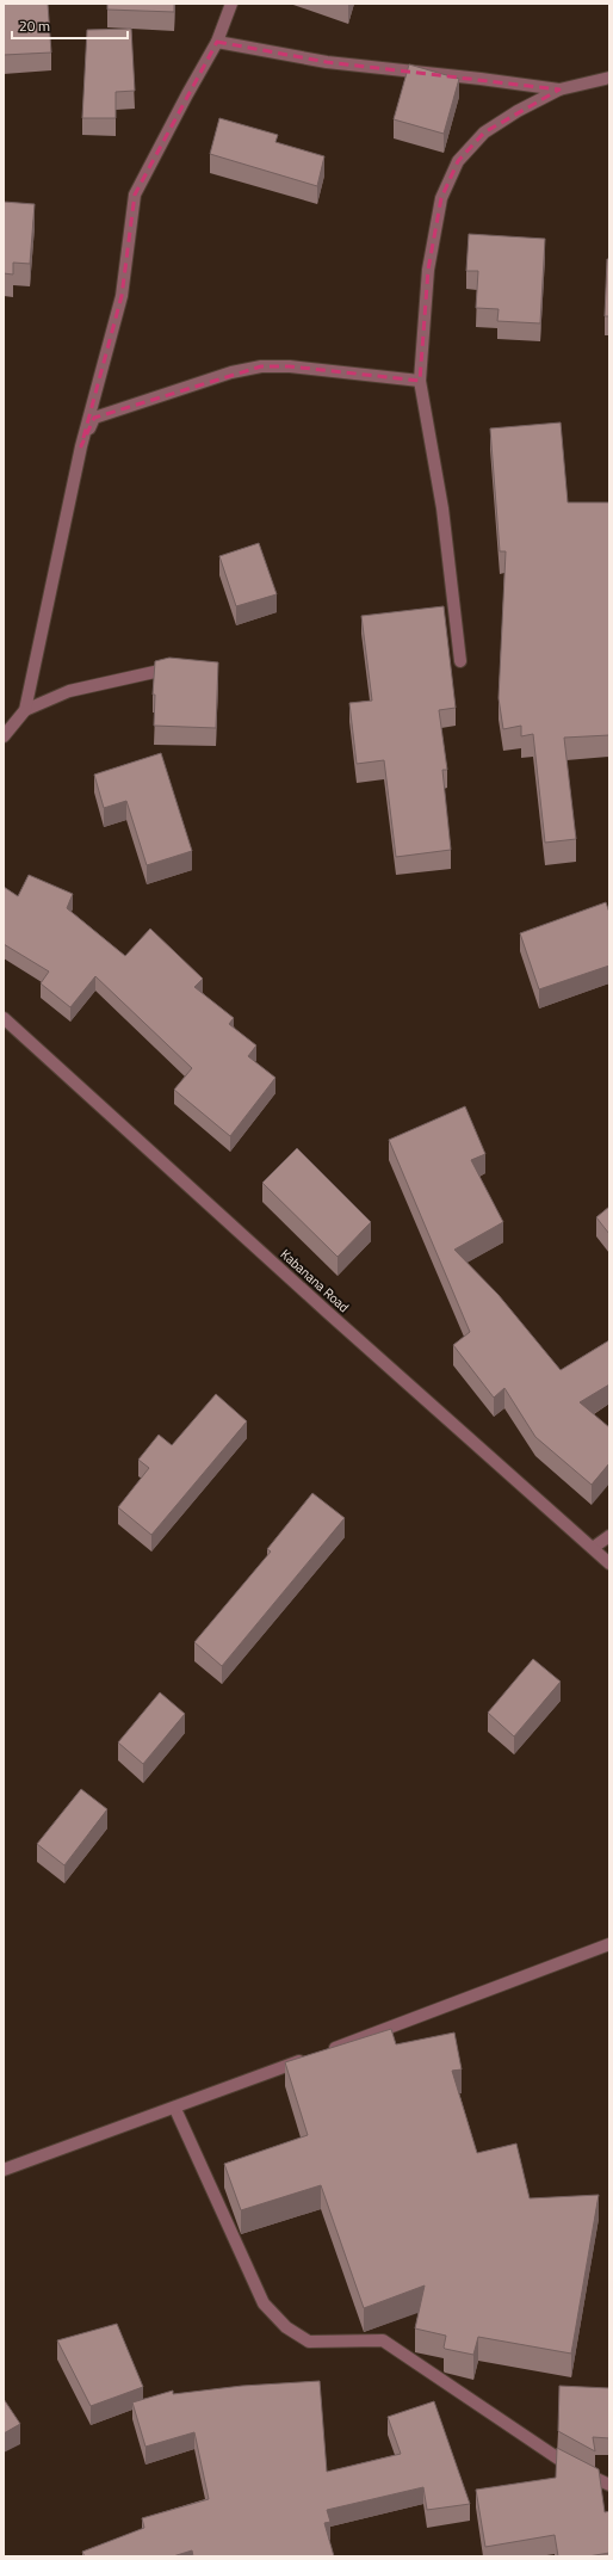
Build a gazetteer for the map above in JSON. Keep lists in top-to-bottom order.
{
  "streets": {
    "street": ["Kabanana Road"]
  },
  "scale_bar": "20 m"
}
